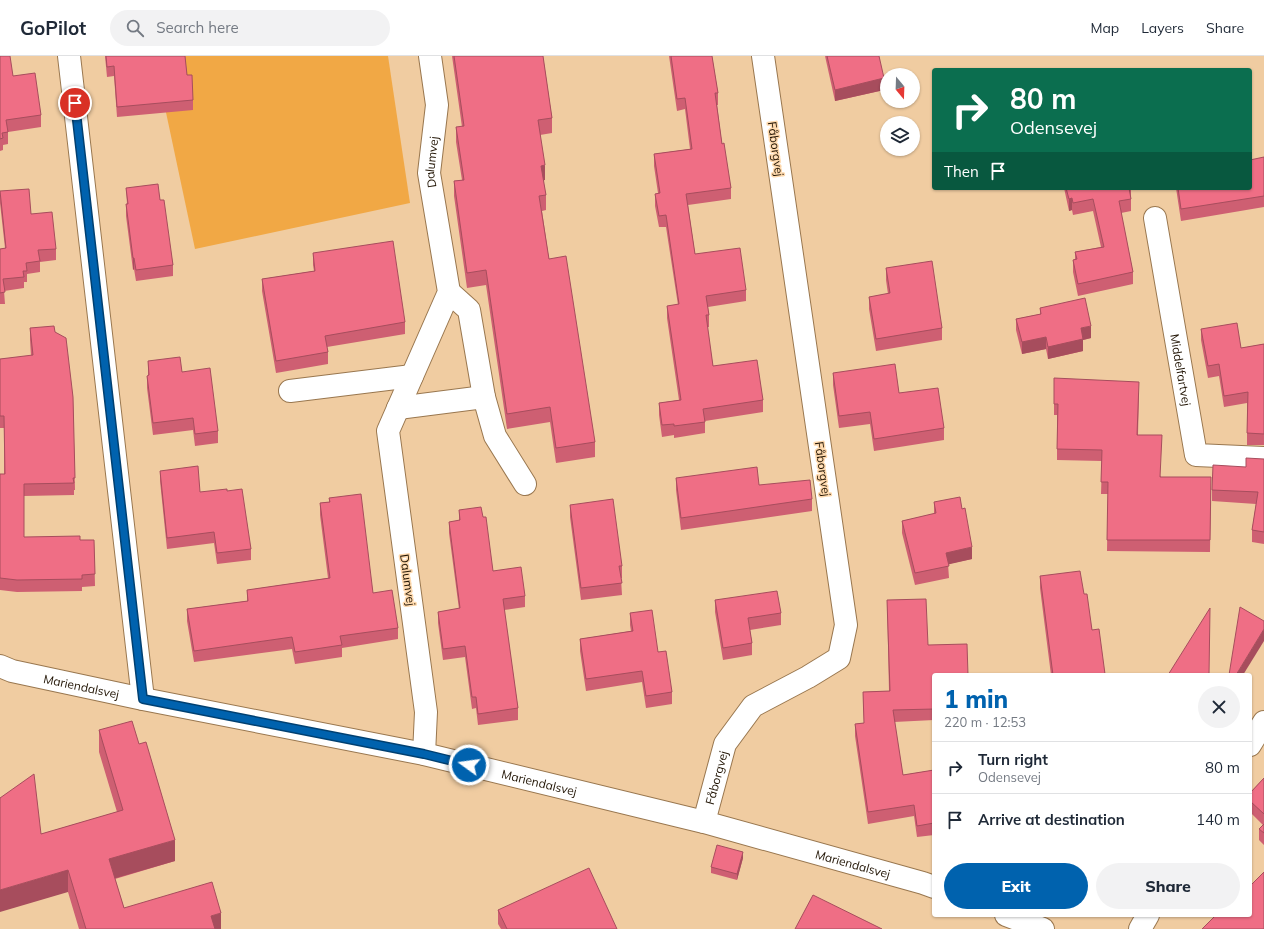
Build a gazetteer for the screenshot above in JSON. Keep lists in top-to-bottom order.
{
  "streets": {
    "street": [
      "Fåborgvej",
      "Dalumvej",
      "Middelfartvej",
      "Mariendalsvej"
    ]
  },
  "crossings": [
    ["Fåborgvej", "Mariendalsvej"],
    ["Dalumvej", "Mariendalsvej"]
  ],
  "north": "bottom",
  "page": {
    "header": "GoPilot",
    "search": "Search here",
    "nav": ["Map", "Layers", "Share"],
    "turn": ["80 m", "Odensevej"],
    "then": "Then",
    "heading": ["1 min", "220 m · 12:53"],
    "list": [
      {
        "name": "Turn right",
        "note": "Odensevej",
        "value": "80 m"
      },
      {
        "name": "Arrive at destination",
        "value": "140 m"
      }
    ],
    "buttons": ["Exit", "Share"]
  }
}
